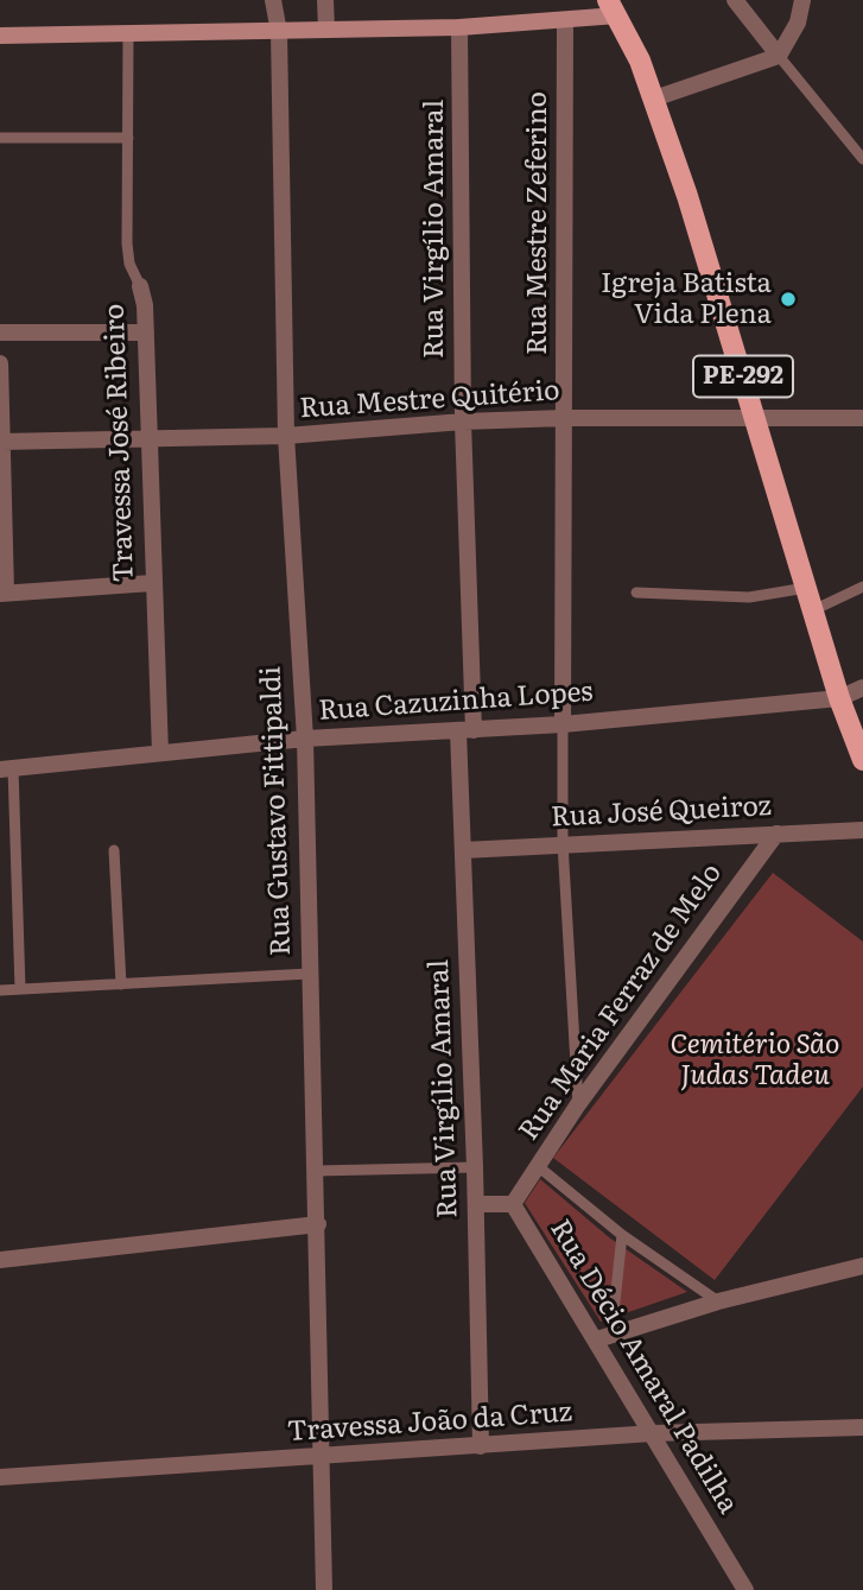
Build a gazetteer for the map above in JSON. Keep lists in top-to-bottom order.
{
  "streets": {
    "main road": ["PE-292"],
    "street": [
      "Rua Mestre Zeferino",
      "Rua Virgílio Amaral",
      "Rua Mestre Quitério",
      "Travessa José Ribeiro",
      "Rua Cazuzinha Lopes",
      "Rua Gustavo Fittipaldi",
      "Rua José Queiroz",
      "Rua Maria Ferraz de Melo",
      "Rua Décio Amaral Padilha",
      "Travessa João da Cruz"
    ]
  },
  "crossings": [
    ["Rua Mestre Zeferino", "Rua Mestre Quitério"],
    ["Rua Mestre Zeferino", "Rua Cazuzinha Lopes"],
    ["Rua Virgílio Amaral", "Rua Mestre Quitério"],
    ["Rua Virgílio Amaral", "Rua Cazuzinha Lopes"],
    ["Rua Virgílio Amaral", "Rua José Queiroz"],
    ["Rua Virgílio Amaral", "Rua Décio Amaral Padilha"],
    ["Rua Virgílio Amaral", "Travessa João da Cruz"],
    ["PE-292", "Rua Mestre Quitério"],
    ["PE-292", "Rua Cazuzinha Lopes"],
    ["Rua Mestre Quitério", "Travessa José Ribeiro"],
    ["Rua Mestre Quitério", "Rua Gustavo Fittipaldi"],
    ["Travessa José Ribeiro", "Rua Cazuzinha Lopes"],
    ["Rua Cazuzinha Lopes", "Rua Gustavo Fittipaldi"],
    ["Rua Gustavo Fittipaldi", "Travessa João da Cruz"],
    ["Rua José Queiroz", "Rua Maria Ferraz de Melo"],
    ["Rua Maria Ferraz de Melo", "Rua Décio Amaral Padilha"],
    ["Rua Décio Amaral Padilha", "Travessa João da Cruz"]
  ],
  "parks": ["Cemitério São Judas Tadeu"],
  "places": ["Igreja Batista Vida Plena"]
}
